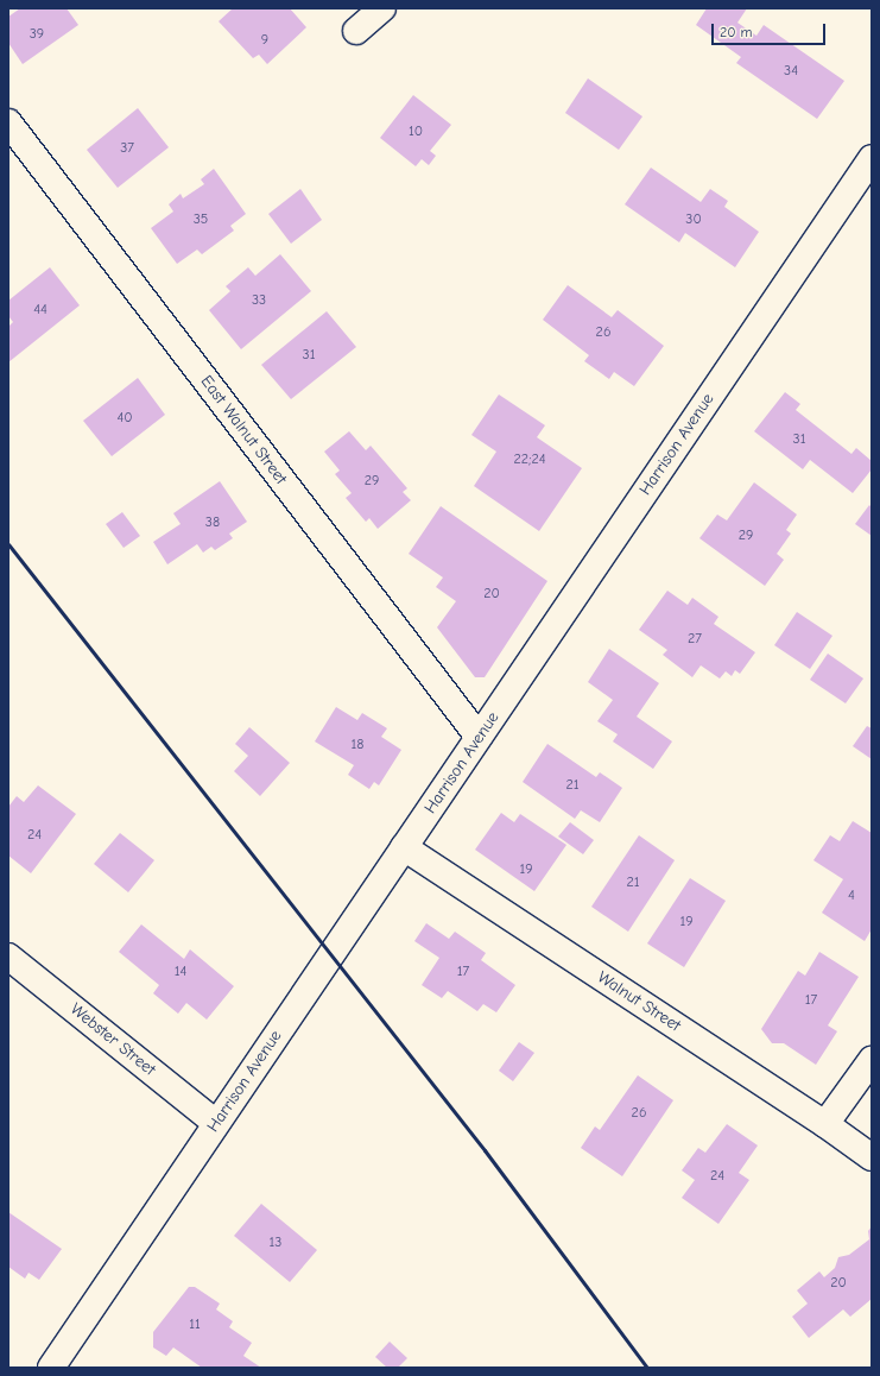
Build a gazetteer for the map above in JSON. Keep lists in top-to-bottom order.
{
  "streets": {
    "street": [
      "East Walnut Street",
      "Harrison Avenue",
      "Walnut Street",
      "Webster Street"
    ]
  },
  "crossings": [
    ["East Walnut Street", "Harrison Avenue"],
    ["Harrison Avenue", "Walnut Street"],
    ["Harrison Avenue", "Webster Street"]
  ],
  "house_numbers": [
    "39",
    "9",
    "34",
    "10",
    "37",
    "35",
    "30",
    "33",
    "44",
    "26",
    "31",
    "40",
    "31",
    "22;24",
    "29",
    "38",
    "29",
    "20",
    "27",
    "18",
    "21",
    "24",
    "19",
    "21",
    "4",
    "19",
    "14",
    "17",
    "17",
    "26",
    "24",
    "13",
    "20",
    "11"
  ],
  "scale_bar": "20 m"
}
